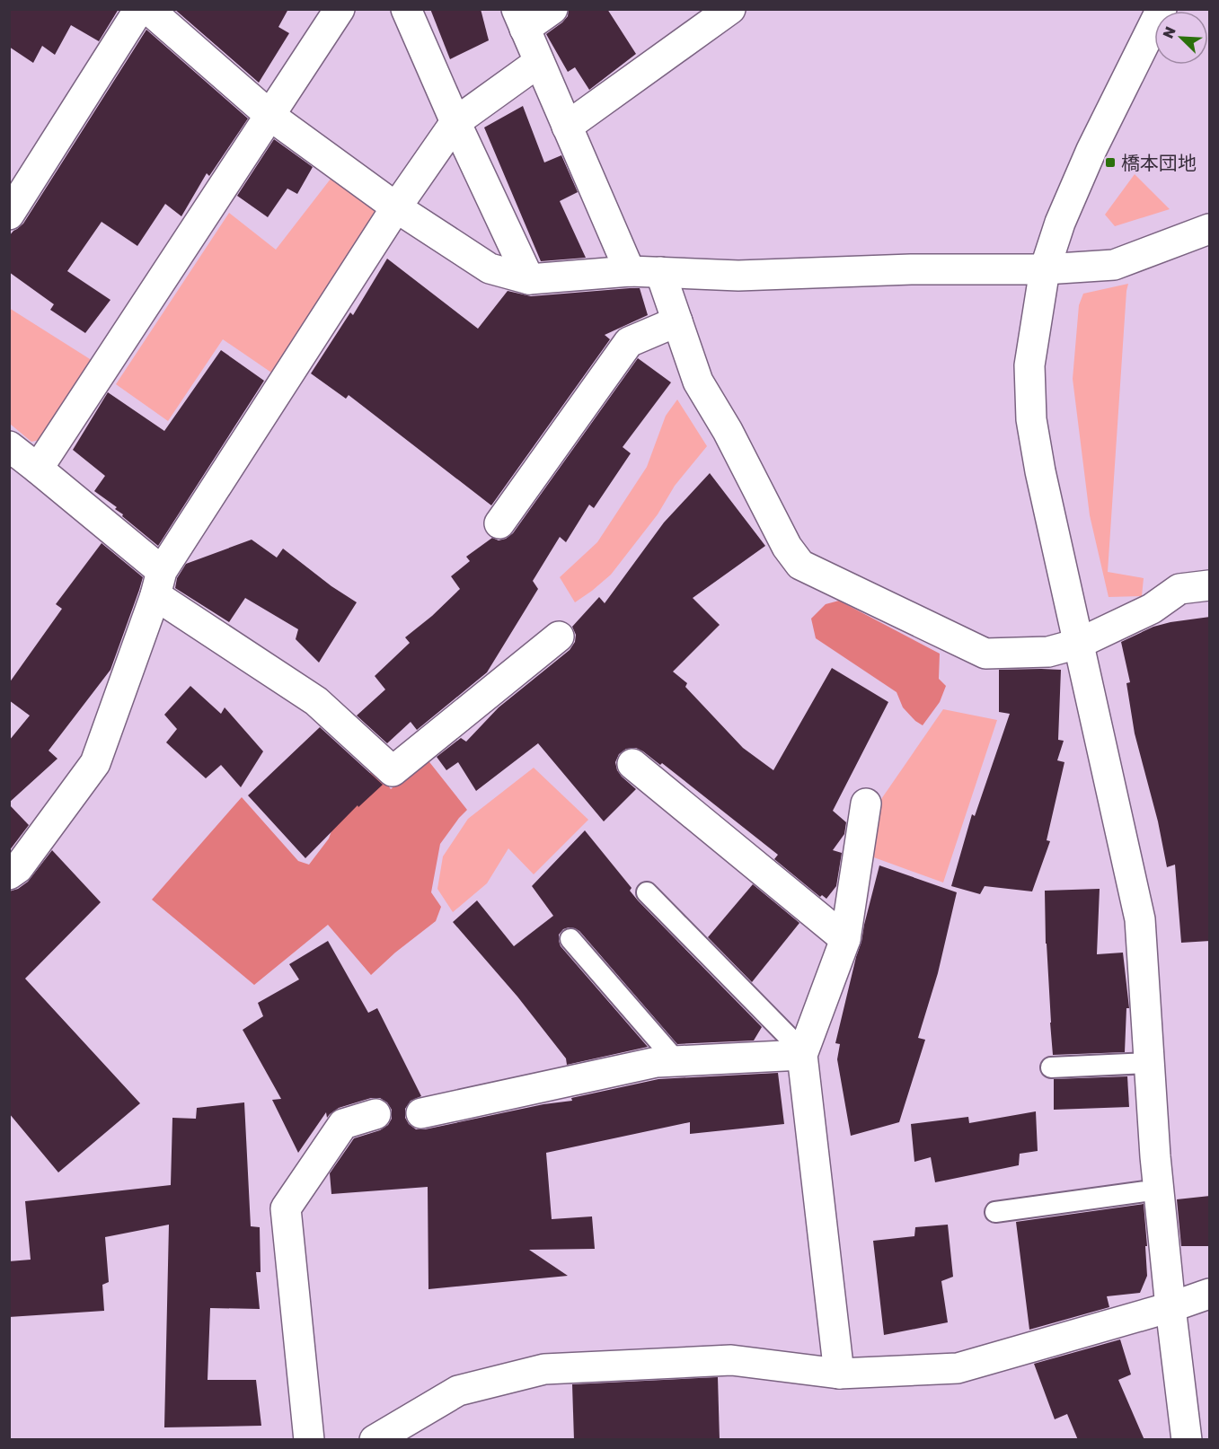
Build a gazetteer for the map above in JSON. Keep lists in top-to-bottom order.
{
  "places": {
    "transit": ["橋本団地"]
  },
  "north": "top left"
}
